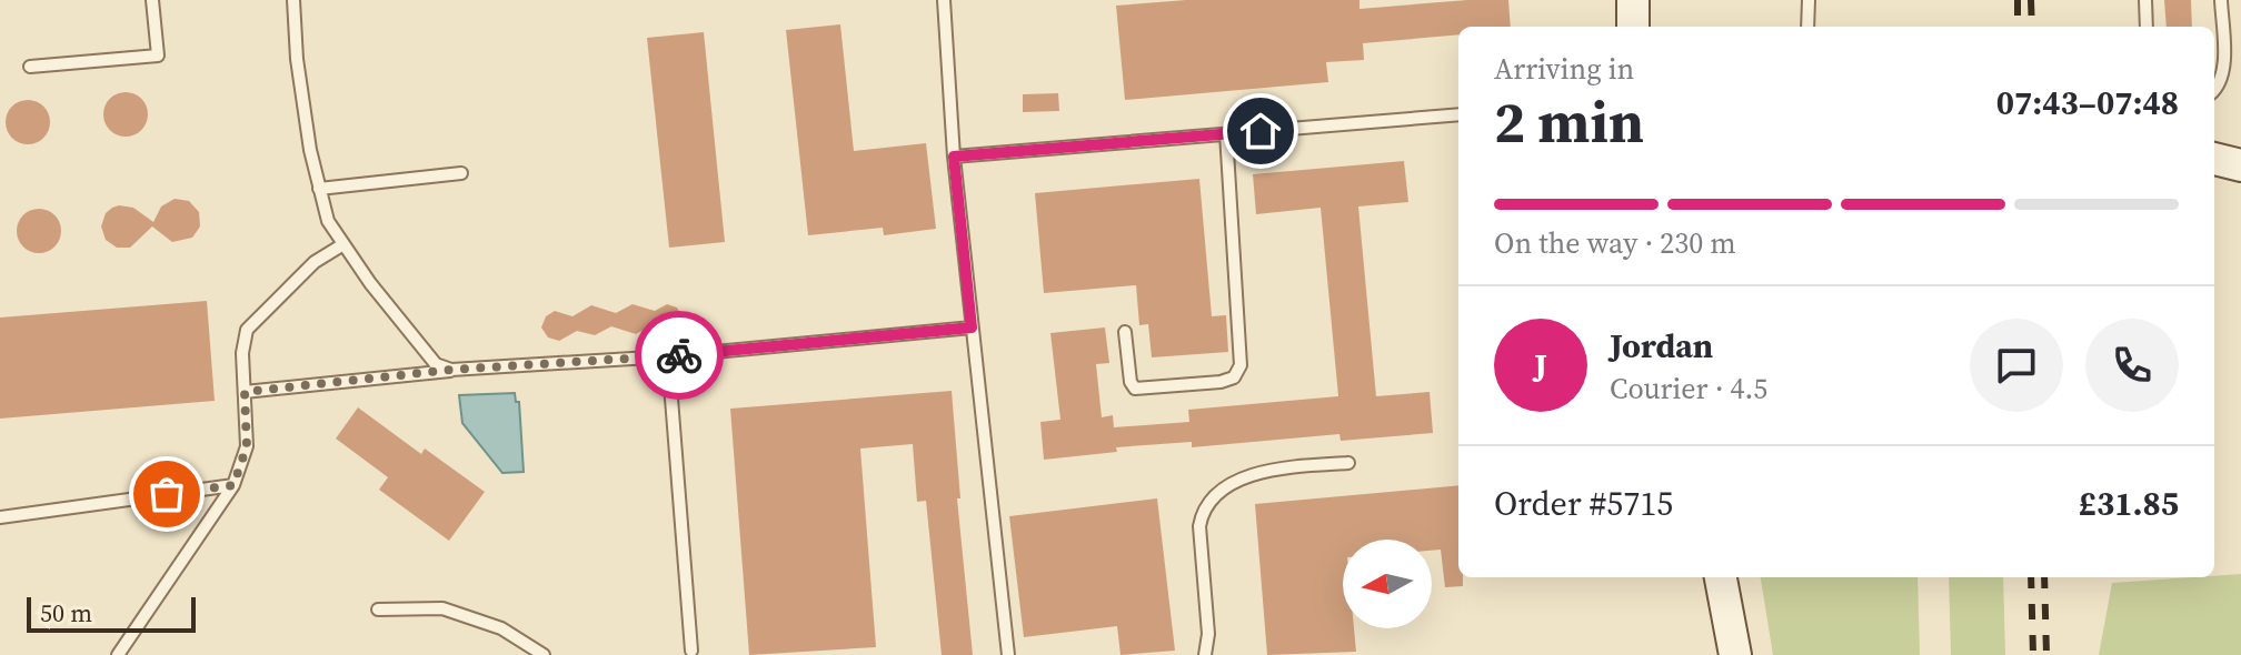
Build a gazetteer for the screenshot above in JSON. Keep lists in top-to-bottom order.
{
  "scale_bar": "50 m",
  "north": "left",
  "page": {
    "heading": ["2 min", "Arriving in", "07:43–07:48"],
    "panel": [
      "Jordan",
      "Courier · 4.5",
      "Order #5715",
      "£31.85"
    ],
    "bar": "On the way · 230 m",
    "round": "J",
    "scale": "50 m"
  }
}
